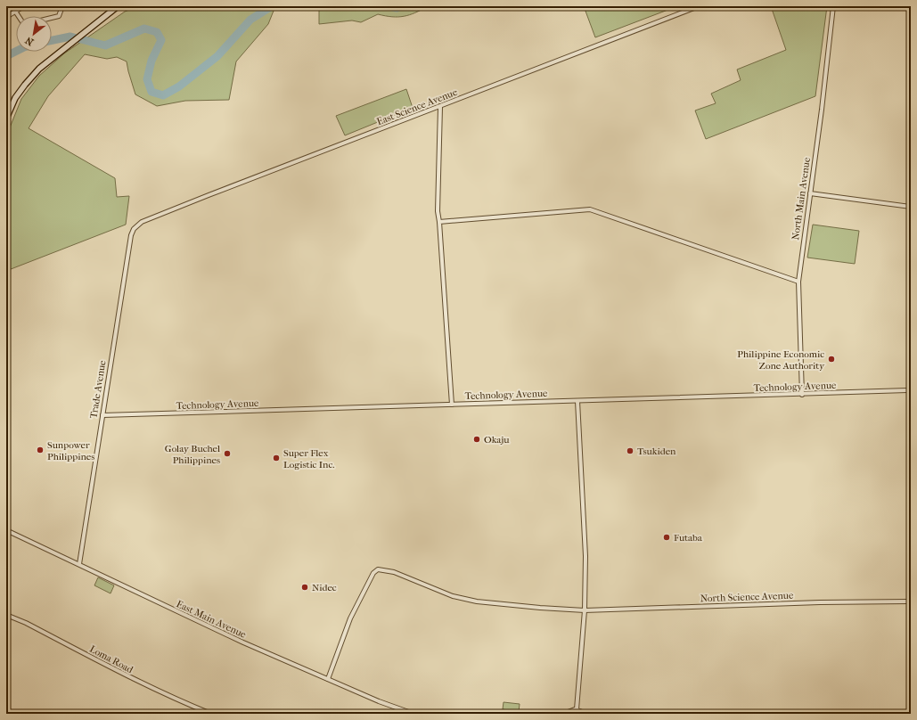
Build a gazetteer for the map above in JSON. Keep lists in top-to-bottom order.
{
  "streets": {
    "street": [
      "East Science Avenue",
      "North Main Avenue",
      "Technology Avenue",
      "Trade Avenue",
      "North Science Avenue",
      "East Main Avenue",
      "Loma Road"
    ]
  },
  "crossings": [
    ["East Science Avenue", "Trade Avenue"],
    ["North Main Avenue", "Technology Avenue"],
    ["Technology Avenue", "Trade Avenue"],
    ["Trade Avenue", "East Main Avenue"],
    ["North Science Avenue", "East Main Avenue"]
  ],
  "places": [
    "Philippine Economic Zone Authority",
    "Okaju",
    "Sunpower Philippines",
    "Tsukiden",
    "Golay Buchel Philippines",
    "Super Flex Logistic Inc.",
    "Futaba",
    "Nidec"
  ],
  "north": "bottom left"
}
